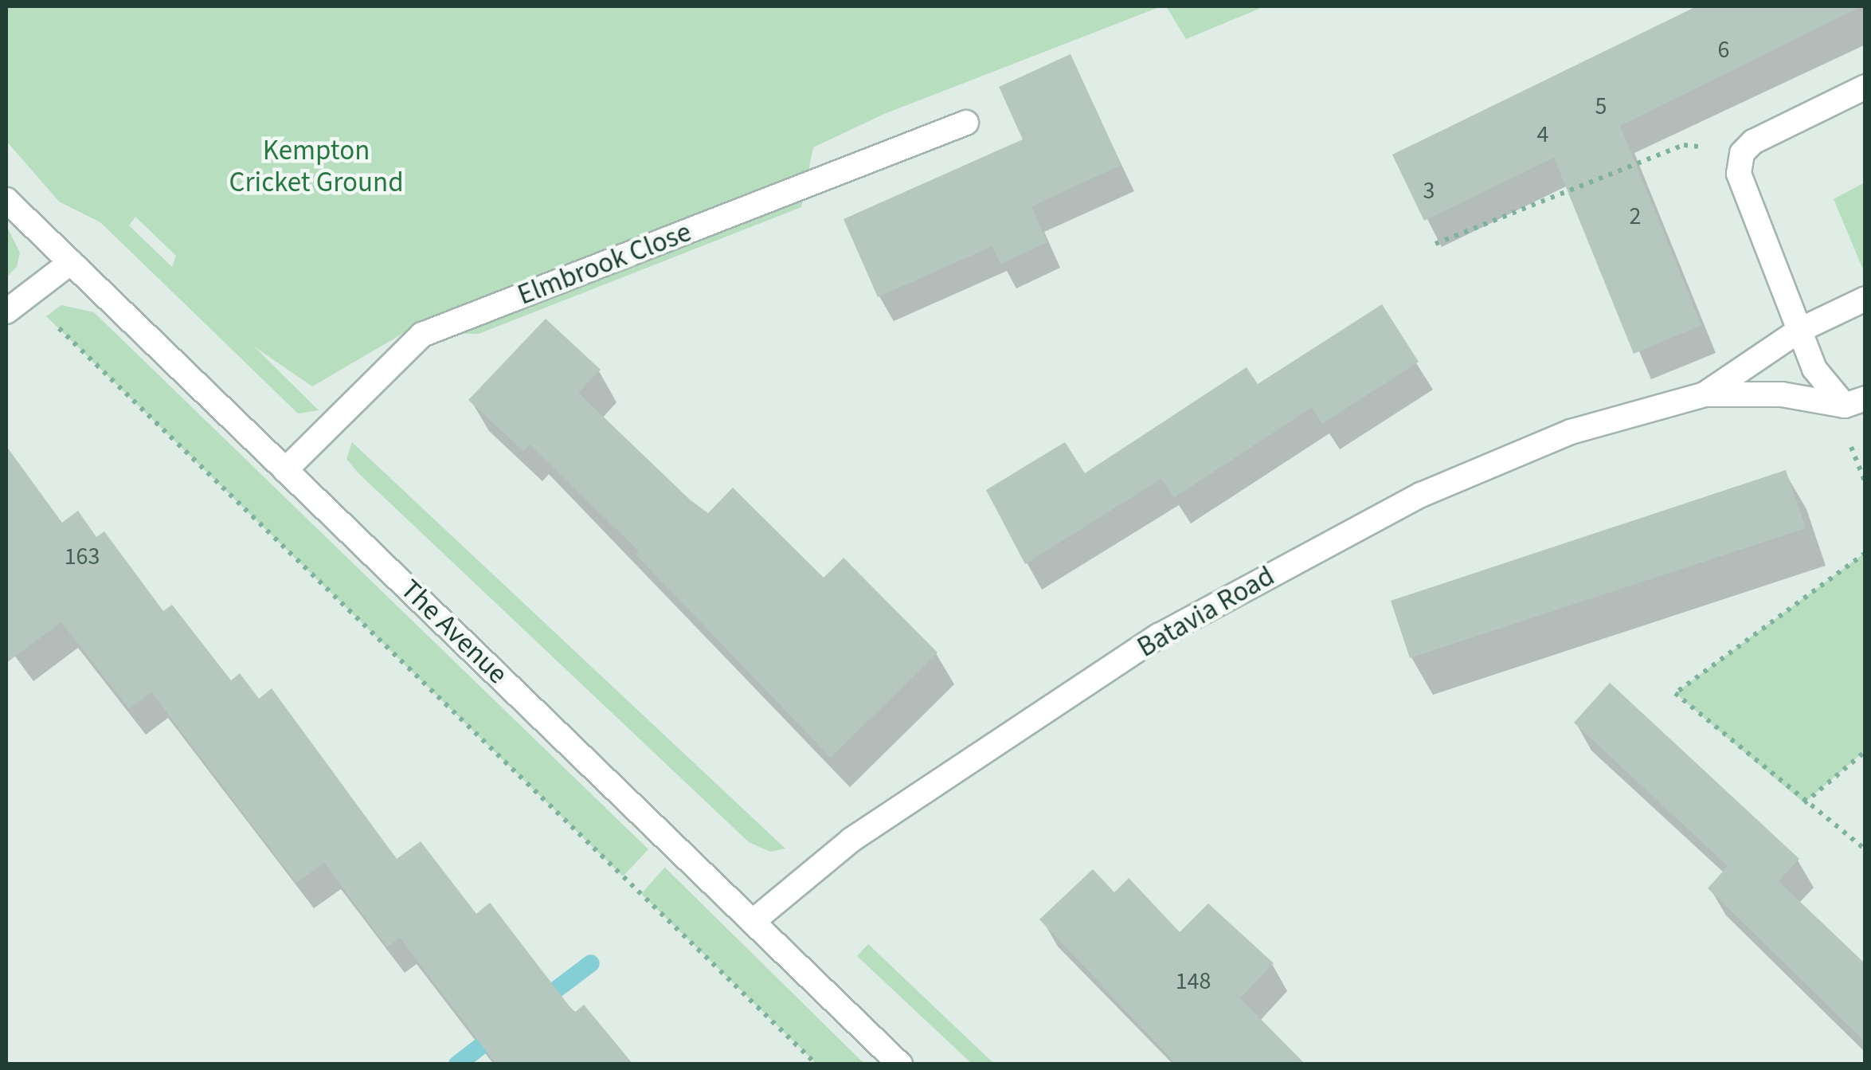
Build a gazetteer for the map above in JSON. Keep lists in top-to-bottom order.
{
  "streets": {
    "street": ["Elmbrook Close", "Batavia Road", "The Avenue"]
  },
  "crossings": [
    ["Elmbrook Close", "The Avenue"],
    ["Batavia Road", "The Avenue"]
  ],
  "parks": ["Kempton Cricket Ground"],
  "house_numbers": [
    "6",
    "5",
    "4",
    "3",
    "2",
    "163",
    "148"
  ]
}
